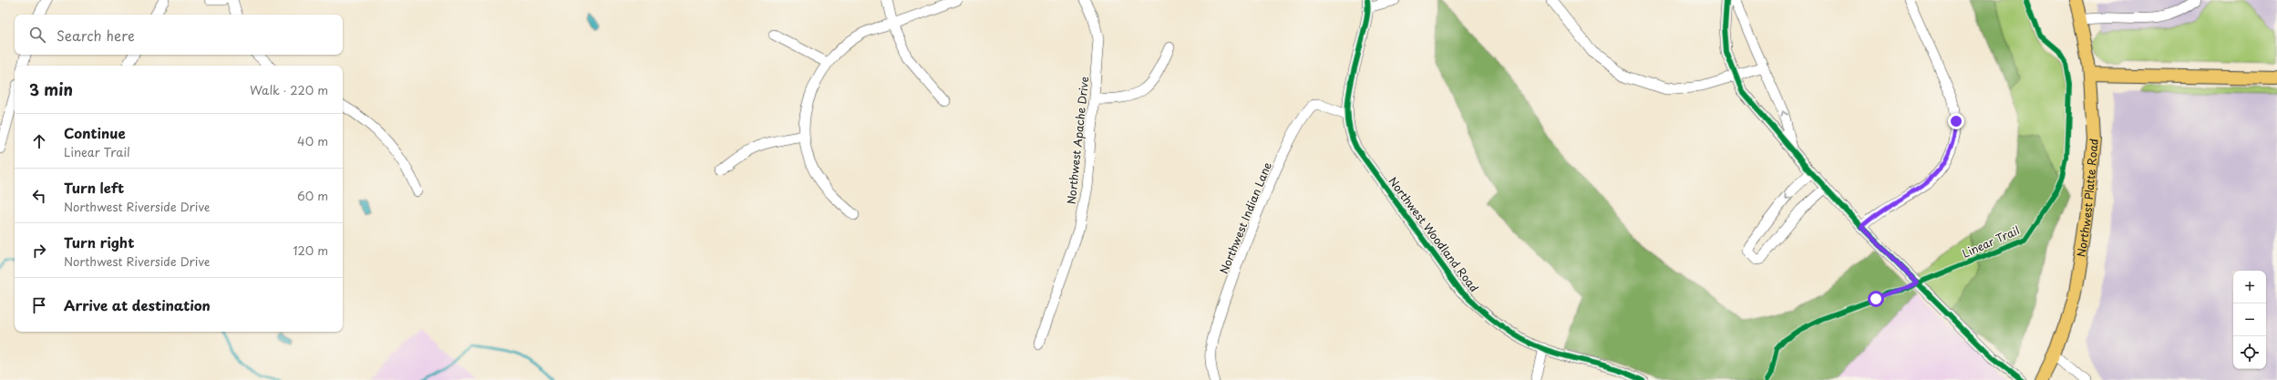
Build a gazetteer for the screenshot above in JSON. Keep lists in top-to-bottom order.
{
  "streets": {
    "main road": ["Northwest Platte Road"],
    "street": ["Northwest Apache Drive", "Northwest Indian Lane", "Northwest Woodland Road"],
    "cycle path": ["Linear Trail"]
  },
  "crossings": [
    ["Northwest Indian Lane", "Northwest Woodland Road"]
  ],
  "page": {
    "search": "Search here",
    "heading": ["3 min", "Walk · 220 m"],
    "list": [
      ["Continue", "Linear Trail", "40 m"],
      ["Turn left", "Northwest Riverside Drive", "60 m"],
      ["Turn right", "Northwest Riverside Drive", "120 m"],
      "Arrive at destination"
    ],
    "map_buttons": ["+", "−"]
  }
}
